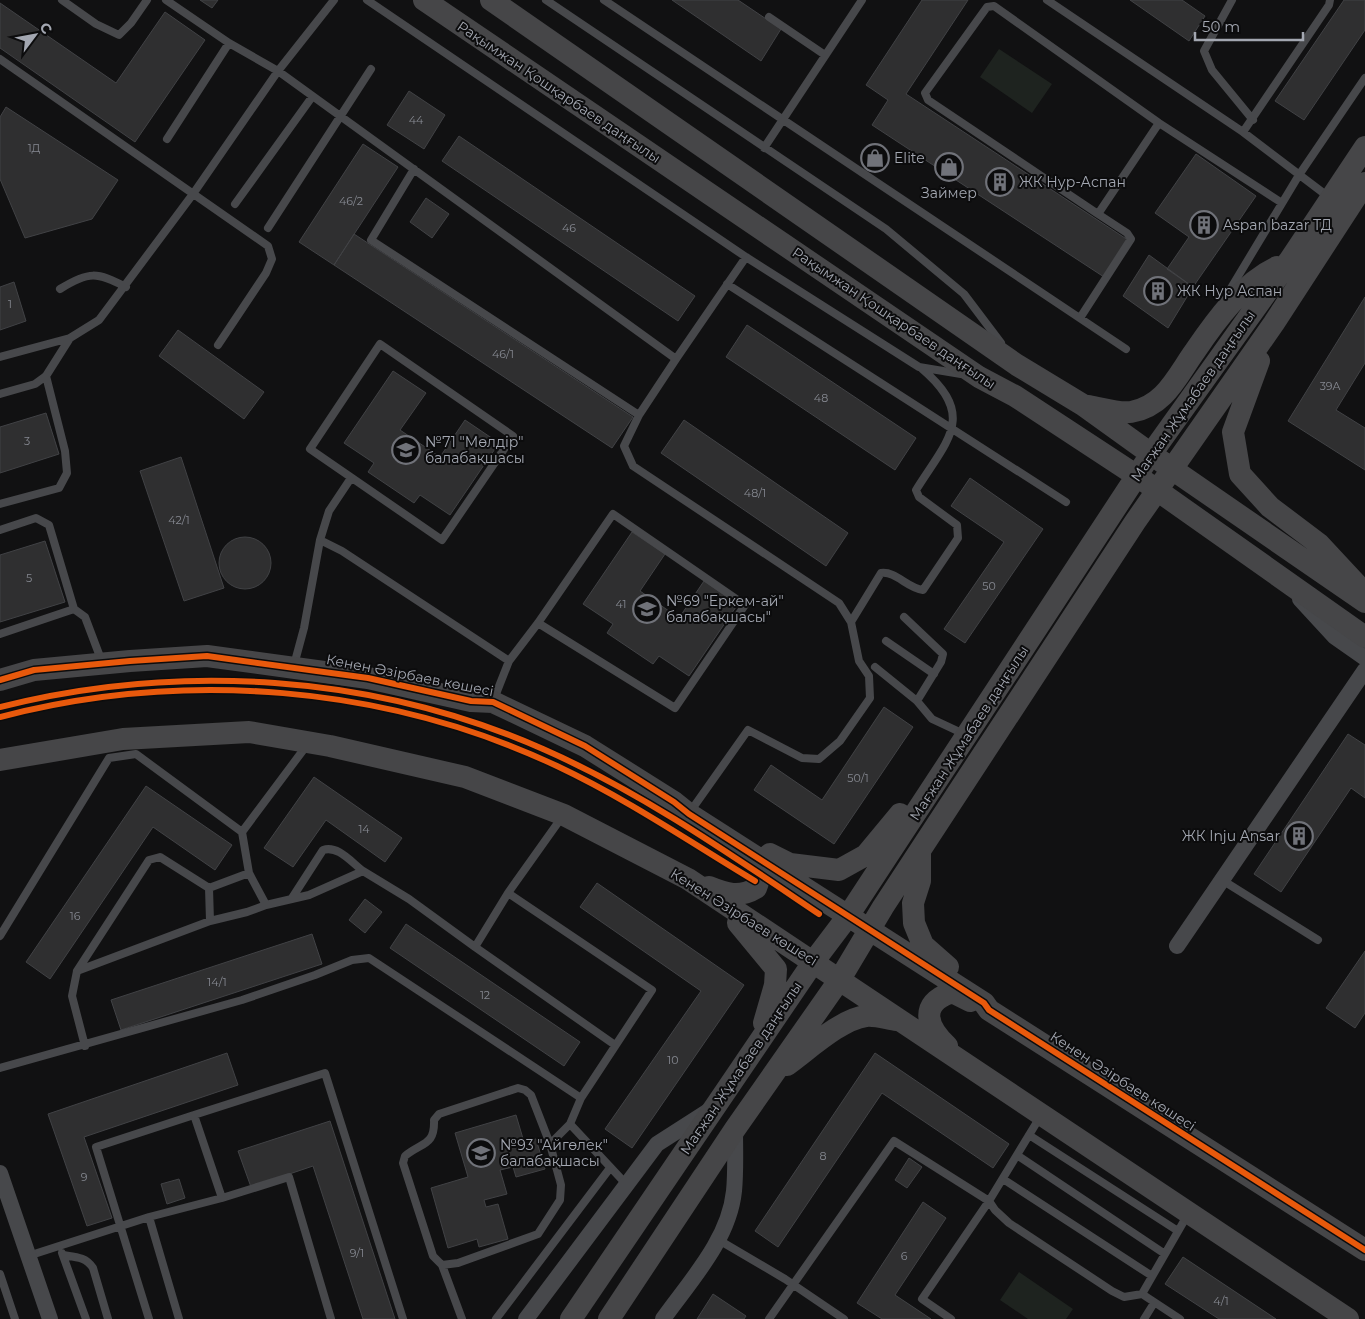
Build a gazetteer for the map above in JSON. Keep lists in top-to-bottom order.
{
  "streets": {
    "main road": ["Рақымжан Қошқарбаев даңғылы", "Мағжан Жұмабаев даңғылы", "Кенен Әзірбаев көшесі"]
  },
  "crossings": [
    ["Рақымжан Қошқарбаев даңғылы", "Мағжан Жұмабаев даңғылы"],
    ["Мағжан Жұмабаев даңғылы", "Кенен Әзірбаев көшесі"]
  ],
  "places": {
    "shop": ["Elite", "Займер"],
    "building": [
      "ЖК Нур-Аспан",
      "Aspan bazar ТД",
      "ЖК Нур Аспан",
      "ЖК Inju Ansar"
    ],
    "school or university": ["№71 \"Мөлдір\" балабақшасы", "№69 \"Еркем-ай\" балабақшасы\"", "№93 \"Айгөлек\" балабақшасы"]
  },
  "house_numbers": [
    "44",
    "1Д",
    "46/2",
    "46",
    "1",
    "46/1",
    "39A",
    "48",
    "3",
    "48/1",
    "42/1",
    "5",
    "50",
    "41",
    "50/1",
    "14",
    "16",
    "14/1",
    "12",
    "10",
    "8",
    "9",
    "9/1",
    "6",
    "4/1"
  ],
  "scale_bar": "50 m",
  "north": "top right"
}
